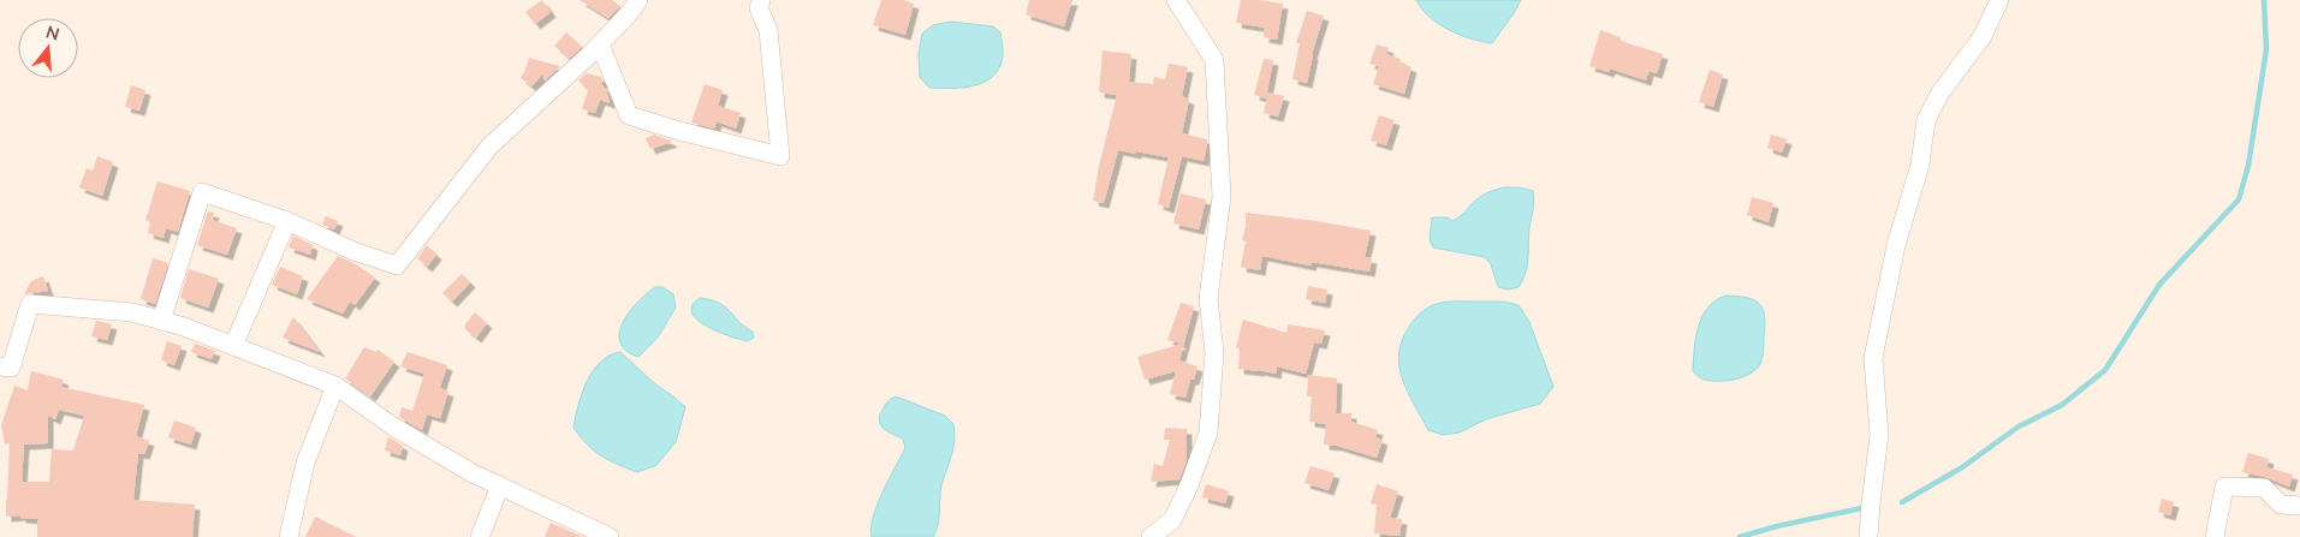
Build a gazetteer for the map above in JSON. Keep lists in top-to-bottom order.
{
  "north": "top"
}
